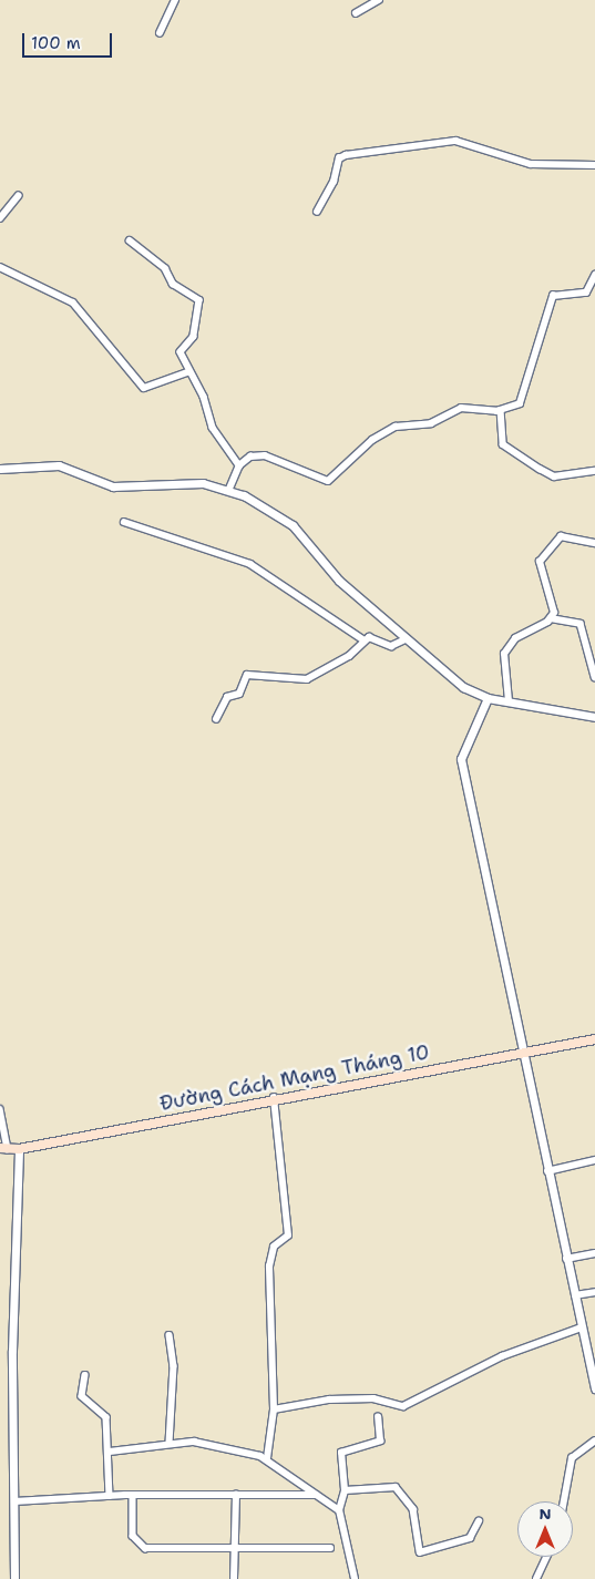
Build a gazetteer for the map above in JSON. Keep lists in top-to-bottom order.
{
  "streets": {
    "main road": ["Đường Cách Mạng Tháng 10"]
  },
  "scale_bar": "100 m",
  "north": "top"
}
